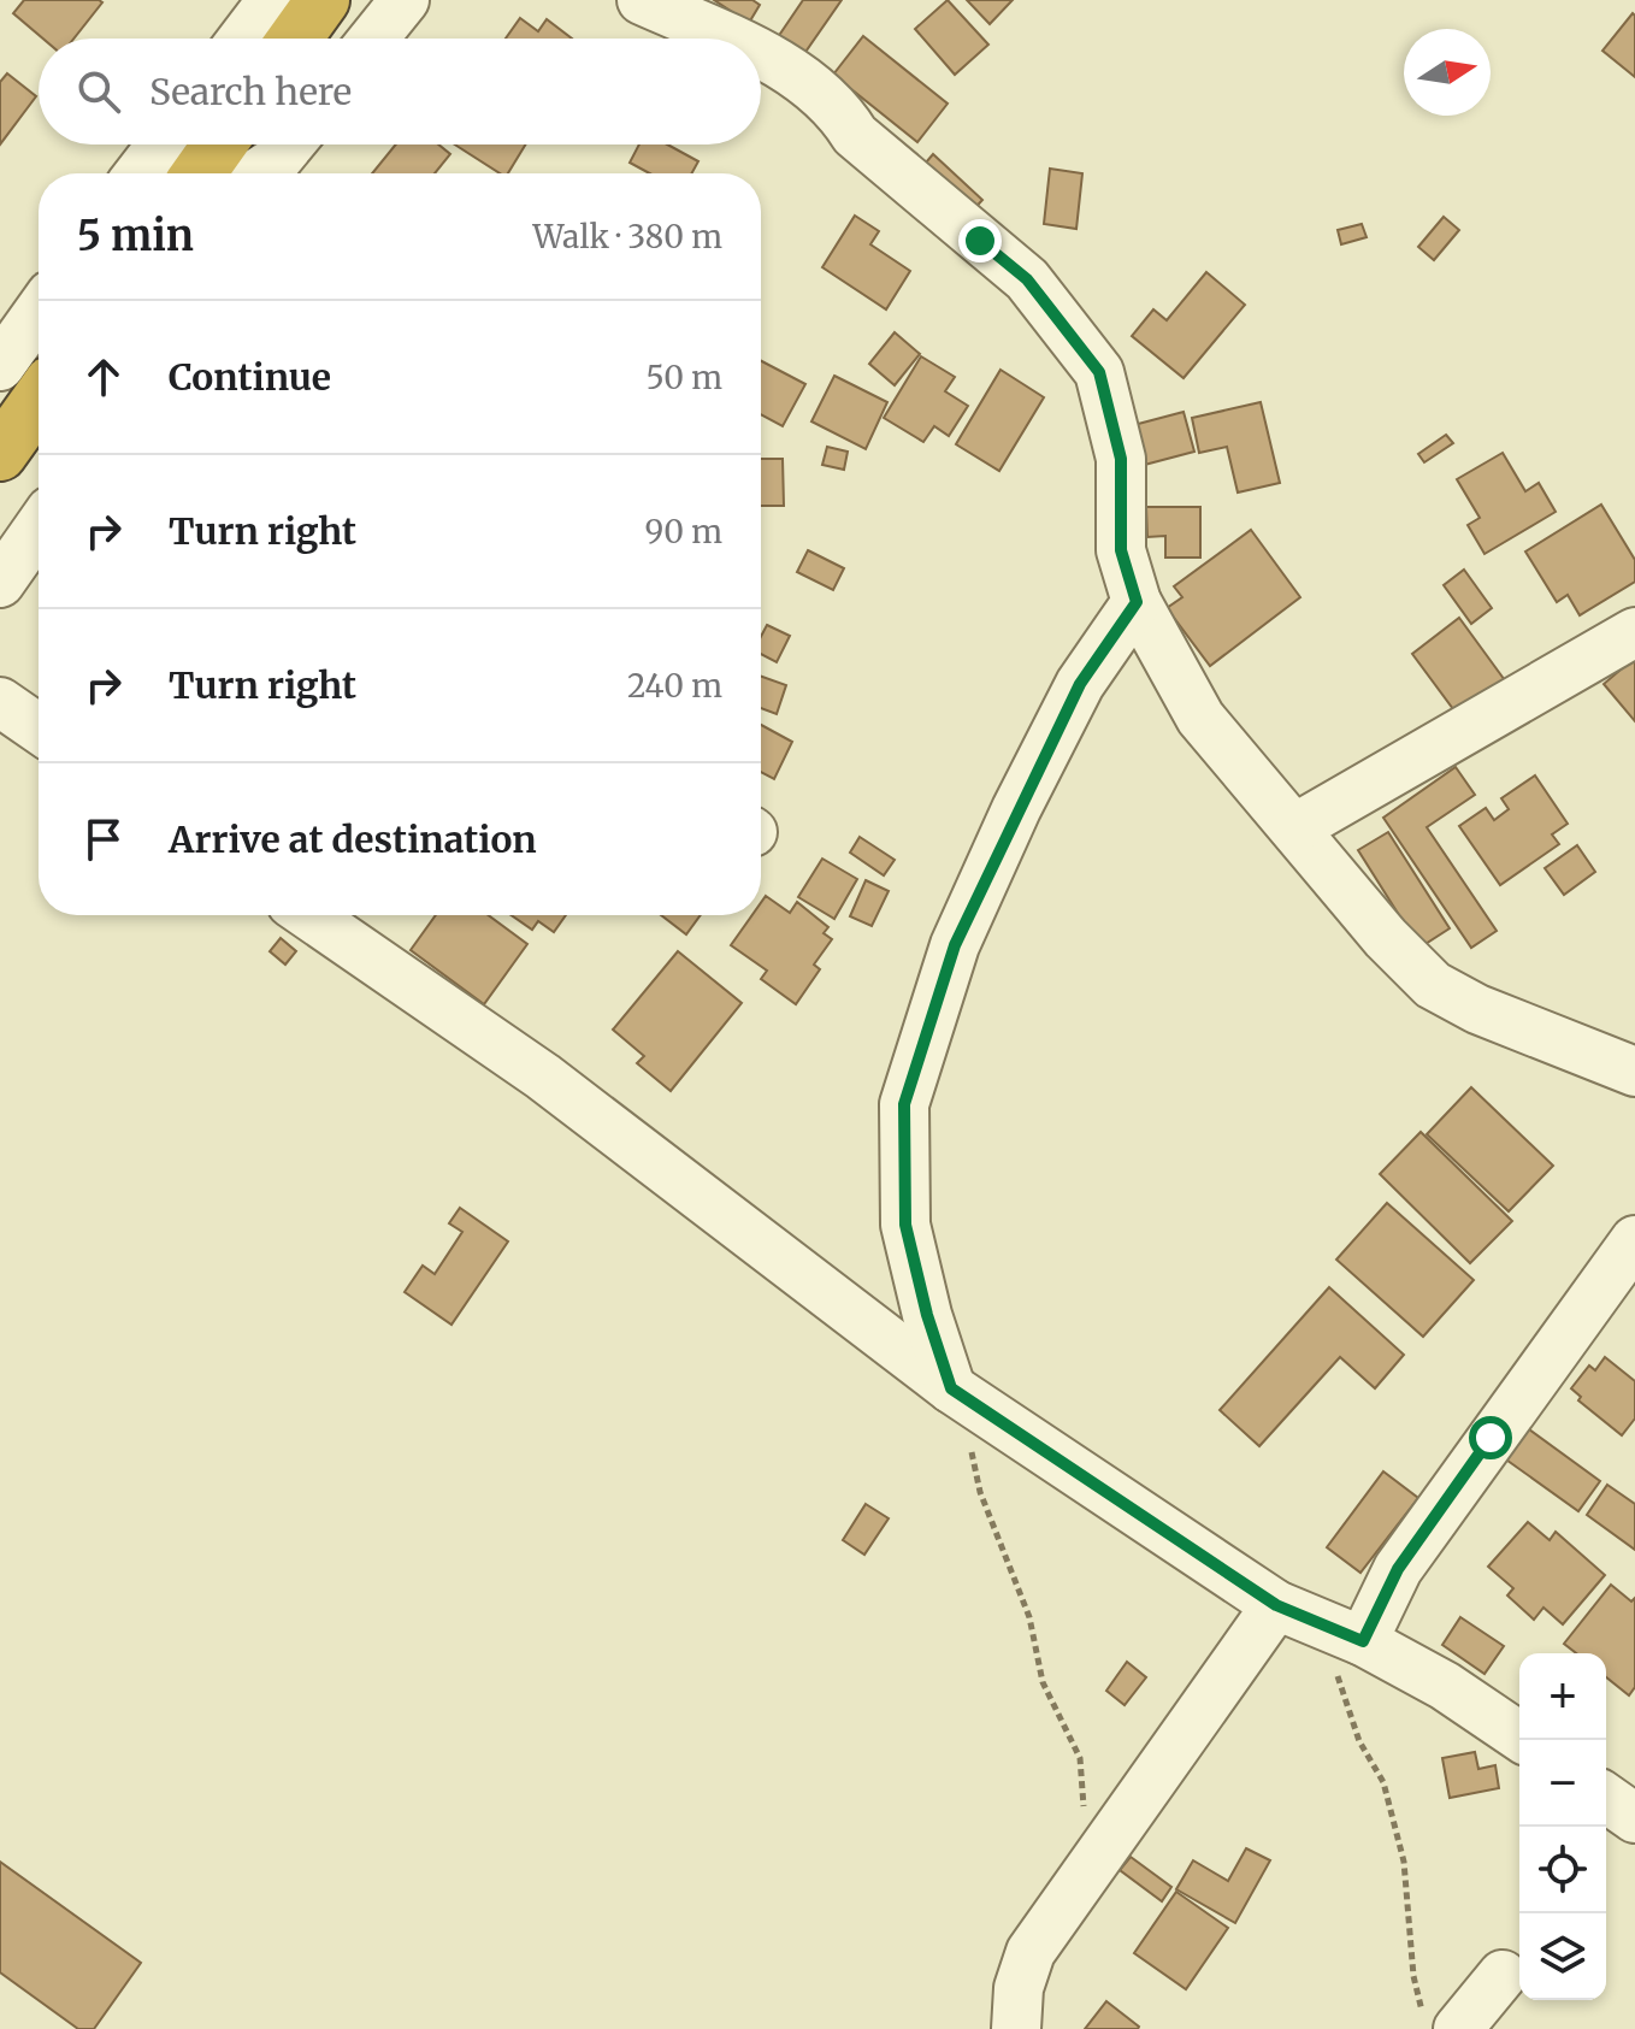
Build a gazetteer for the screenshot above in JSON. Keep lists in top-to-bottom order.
{
  "north": "right",
  "page": {
    "search": "Search here",
    "heading": ["5 min", "Walk · 380 m"],
    "list": [
      ["Continue", "50 m"],
      ["Turn right", "90 m"],
      ["Turn right", "240 m"],
      "Arrive at destination"
    ],
    "map_buttons": ["+", "−"]
  }
}
